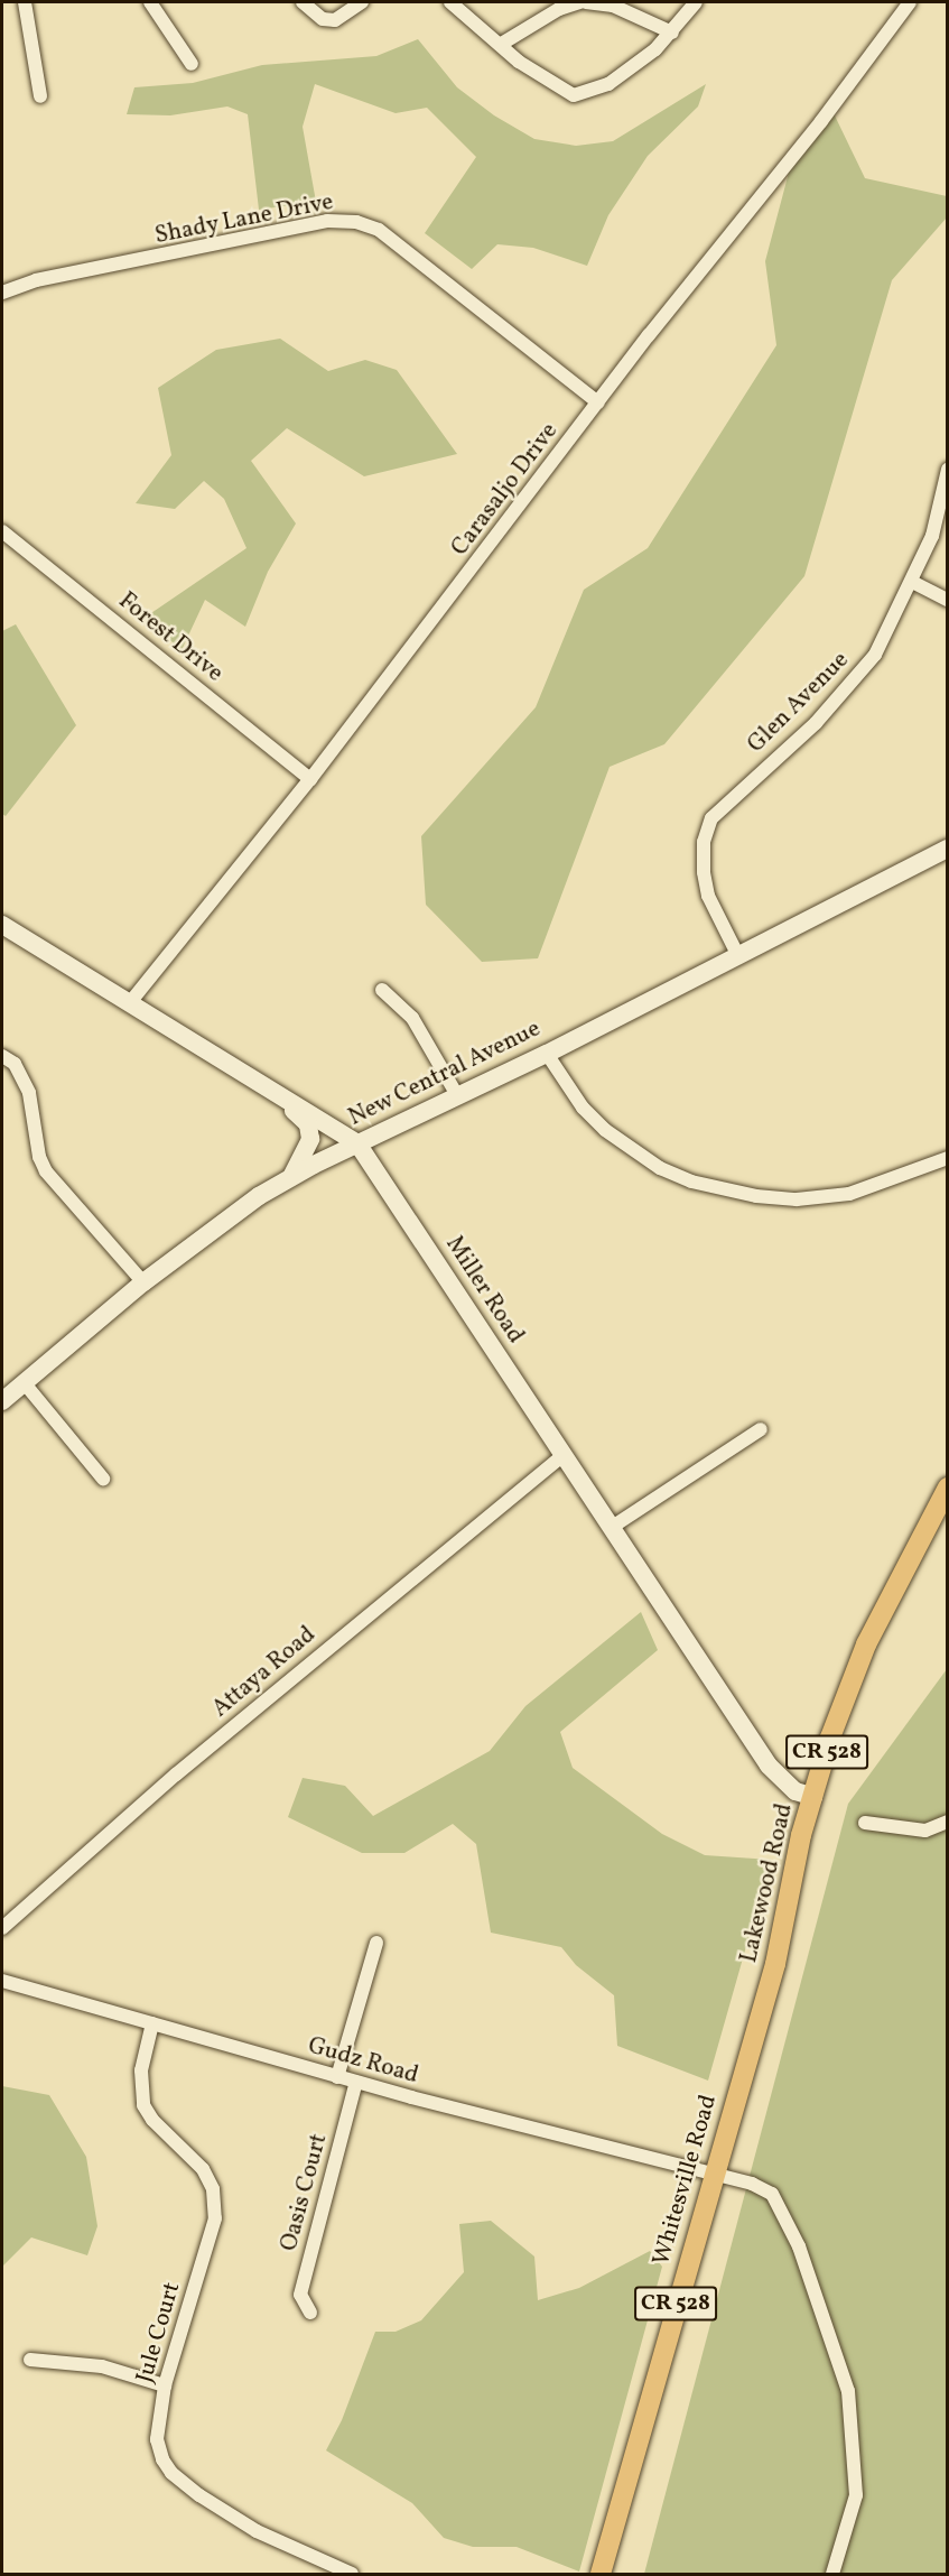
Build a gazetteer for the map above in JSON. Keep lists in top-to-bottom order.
{
  "streets": {
    "main road": ["CR 528", "Lakewood Road", "Whitesville Road"],
    "street": [
      "Shady Lane Drive",
      "Carasaljo Drive",
      "Forest Drive",
      "Glen Avenue",
      "New Central Avenue",
      "Miller Road",
      "Attaya Road",
      "Gudz Road",
      "Oasis Court",
      "Jule Court"
    ]
  },
  "crossings": [
    ["Shady Lane Drive", "Carasaljo Drive"],
    ["Carasaljo Drive", "Forest Drive"],
    ["Carasaljo Drive", "Miller Road"],
    ["Glen Avenue", "New Central Avenue"],
    ["New Central Avenue", "Miller Road"],
    ["Miller Road", "Attaya Road"],
    ["Miller Road", "Lakewood Road"],
    ["Lakewood Road", "Whitesville Road"],
    ["Gudz Road", "Whitesville Road"],
    ["Gudz Road", "Oasis Court"],
    ["Gudz Road", "Jule Court"]
  ]
}
